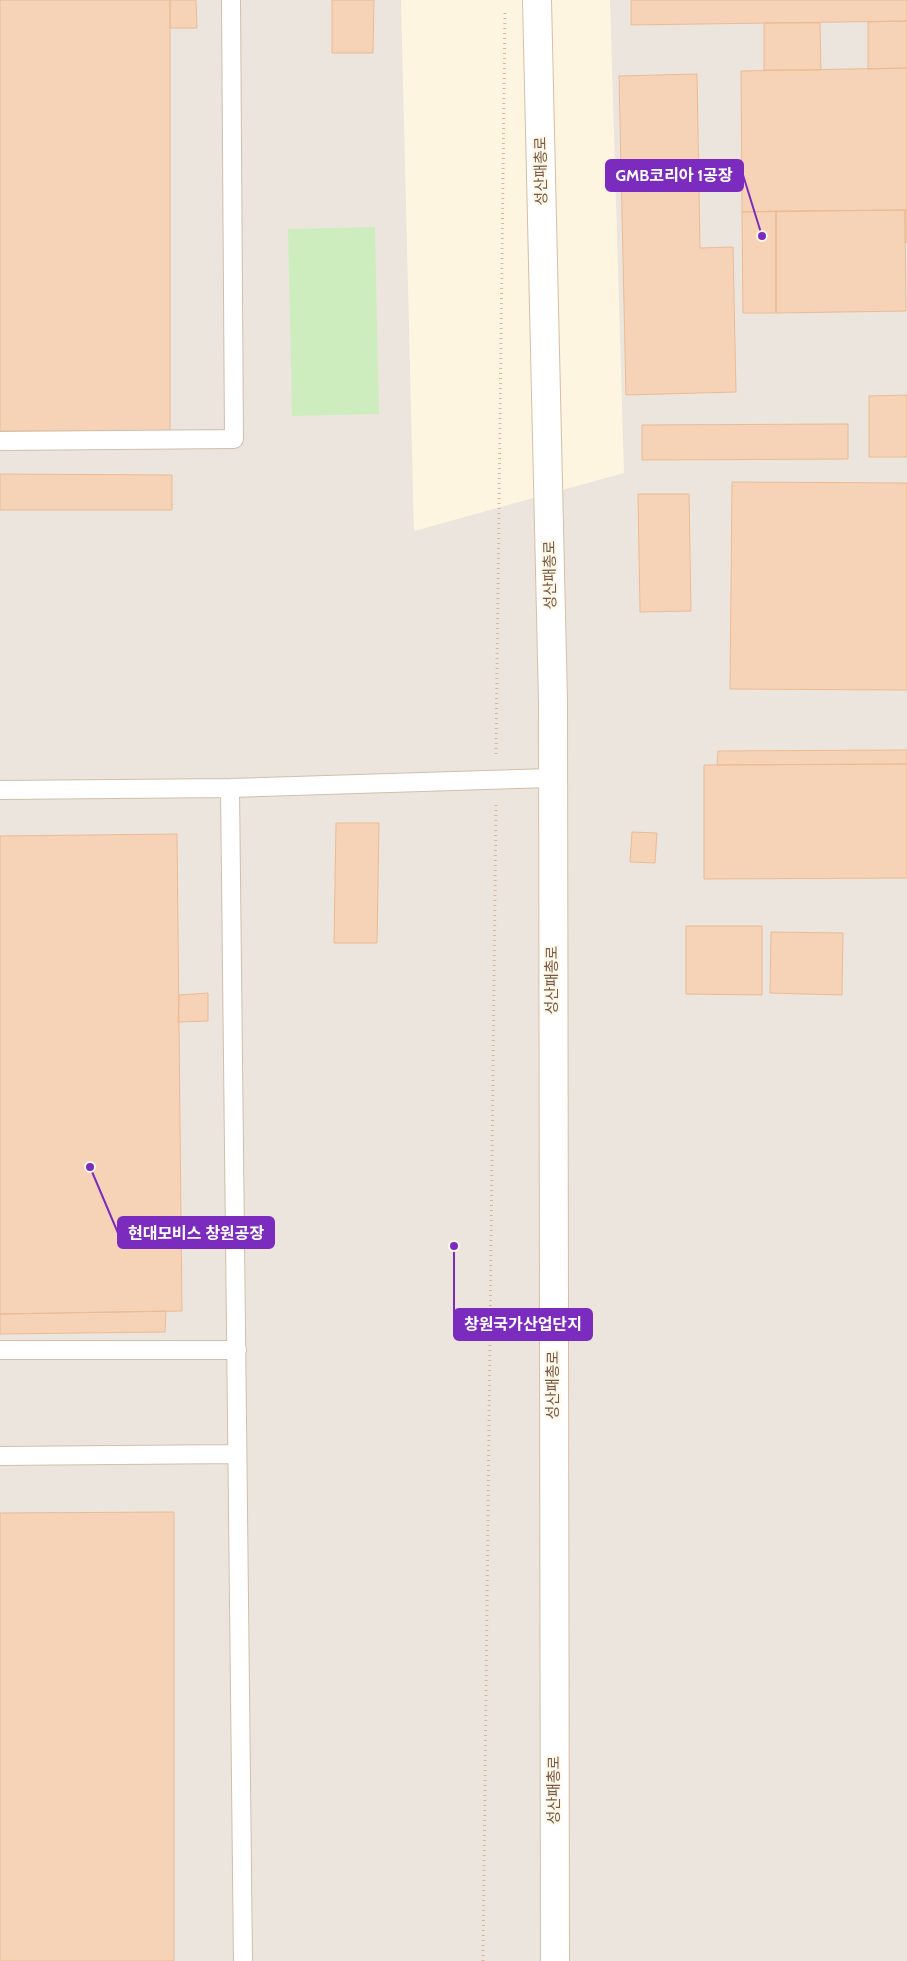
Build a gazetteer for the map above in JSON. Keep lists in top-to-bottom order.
{
  "streets": {
    "main road": ["성산패총로"]
  },
  "places": ["GMB코리아 1공장", "현대모비스 창원공장", "창원국가산업단지"]
}
